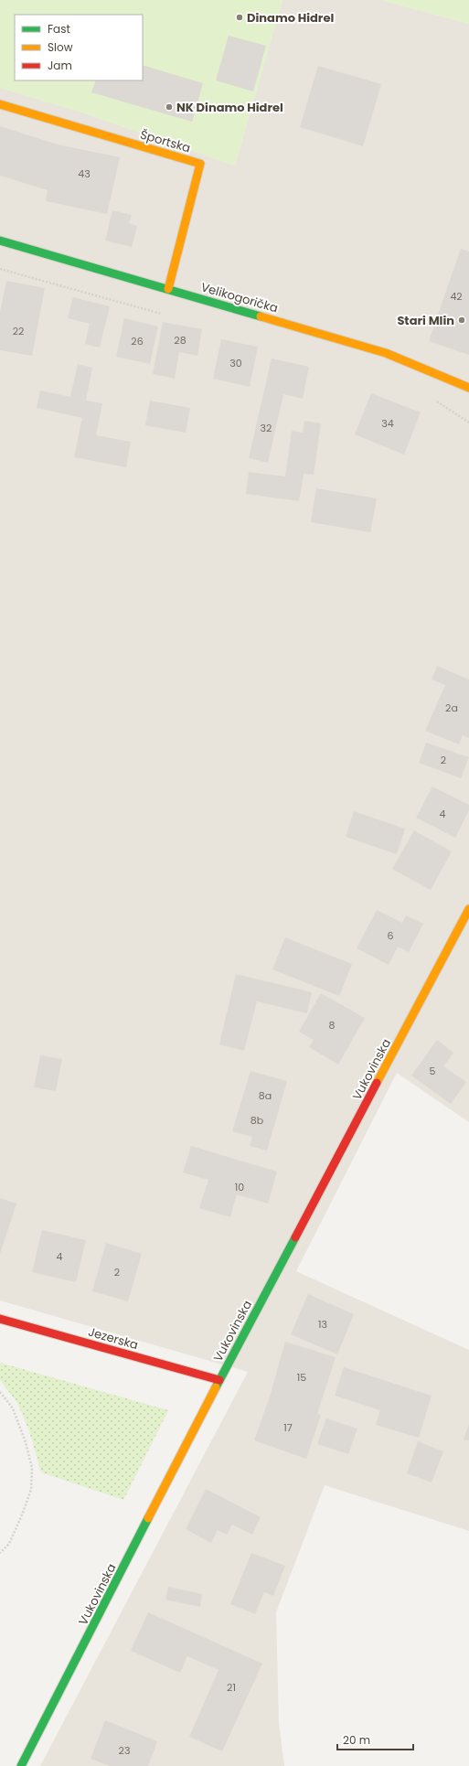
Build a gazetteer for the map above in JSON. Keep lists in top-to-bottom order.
{
  "streets": {
    "main road": [
      "Športska",
      "Velikogorička",
      "Vukovinska",
      "Jezerska"
    ]
  },
  "crossings": [
    ["Športska", "Velikogorička"],
    ["Vukovinska", "Jezerska"]
  ],
  "places": ["Dinamo Hidrel", "NK Dinamo Hidrel", "Stari Mlin"],
  "house_numbers": [
    "43",
    "42",
    "22",
    "28",
    "26",
    "30",
    "34",
    "32",
    "2a",
    "2",
    "4",
    "6",
    "8",
    "5",
    "8a",
    "8b",
    "10",
    "4",
    "2",
    "13",
    "15",
    "17",
    "21",
    "23"
  ],
  "legend": ["Fast", "Slow", "Jam"],
  "scale_bar": "20 m"
}
